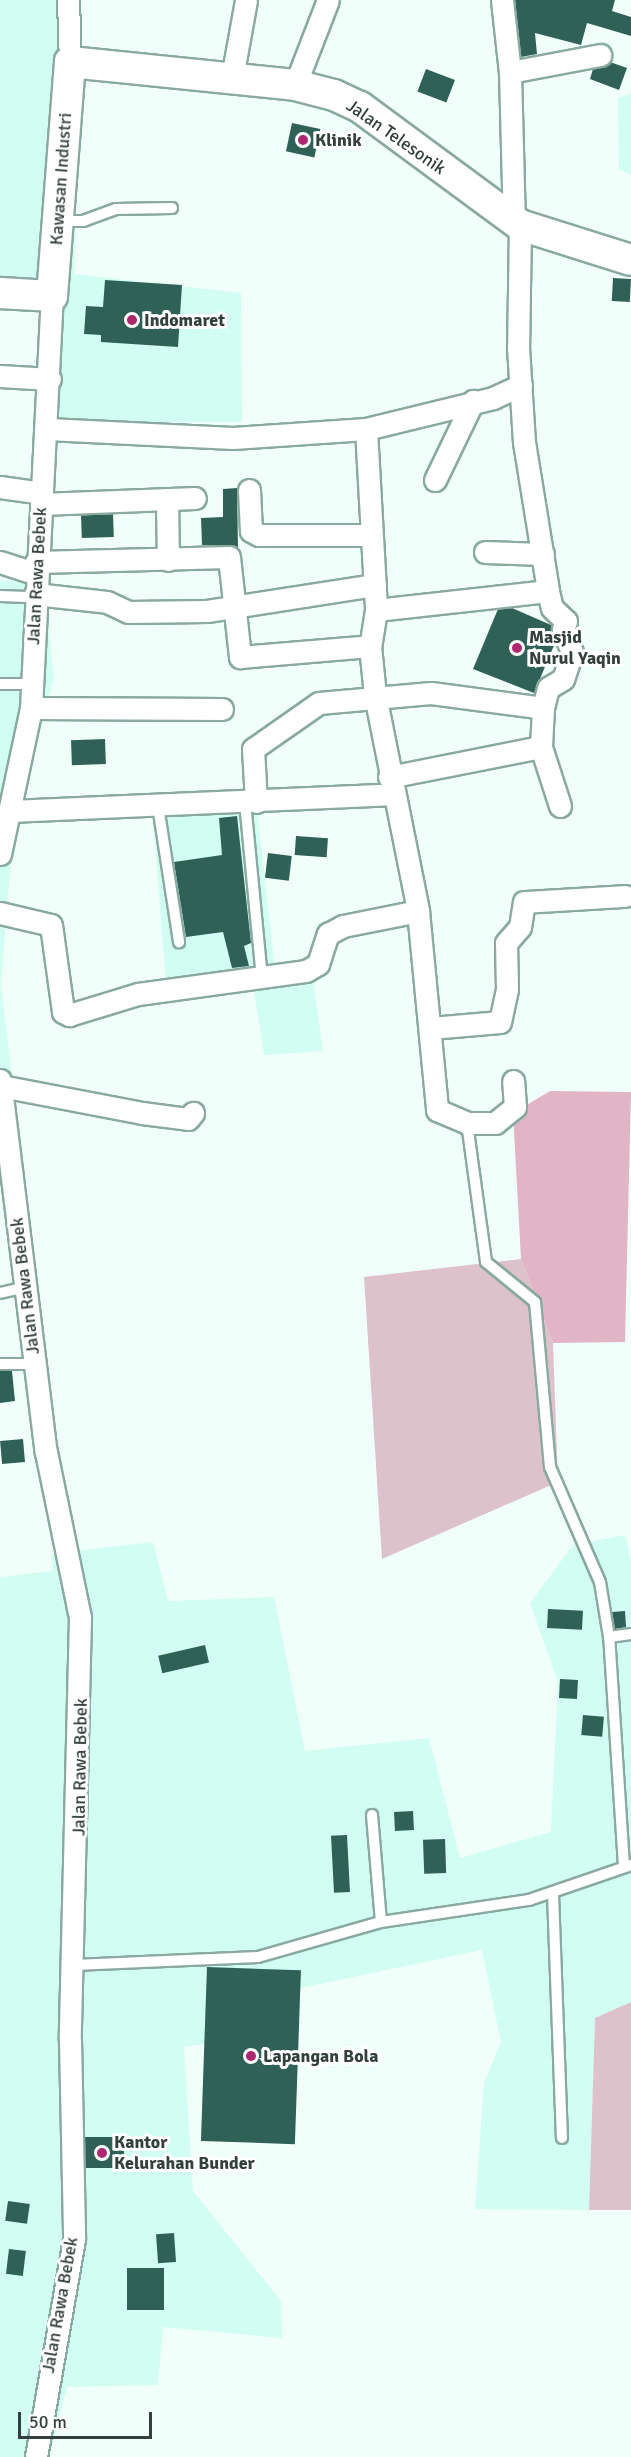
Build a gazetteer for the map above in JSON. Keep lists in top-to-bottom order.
{
  "streets": {
    "street": ["Jalan Telesonik", "Kawasan Industri", "Jalan Rawa Bebek"]
  },
  "crossings": [
    ["Jalan Telesonik", "Kawasan Industri"],
    ["Kawasan Industri", "Jalan Rawa Bebek"]
  ],
  "places": [
    "Klinik",
    "Indomaret",
    "Masjid Nurul Yaqin",
    "Lapangan Bola",
    "Kantor Kelurahan Bunder"
  ],
  "scale_bar": "50 m"
}
